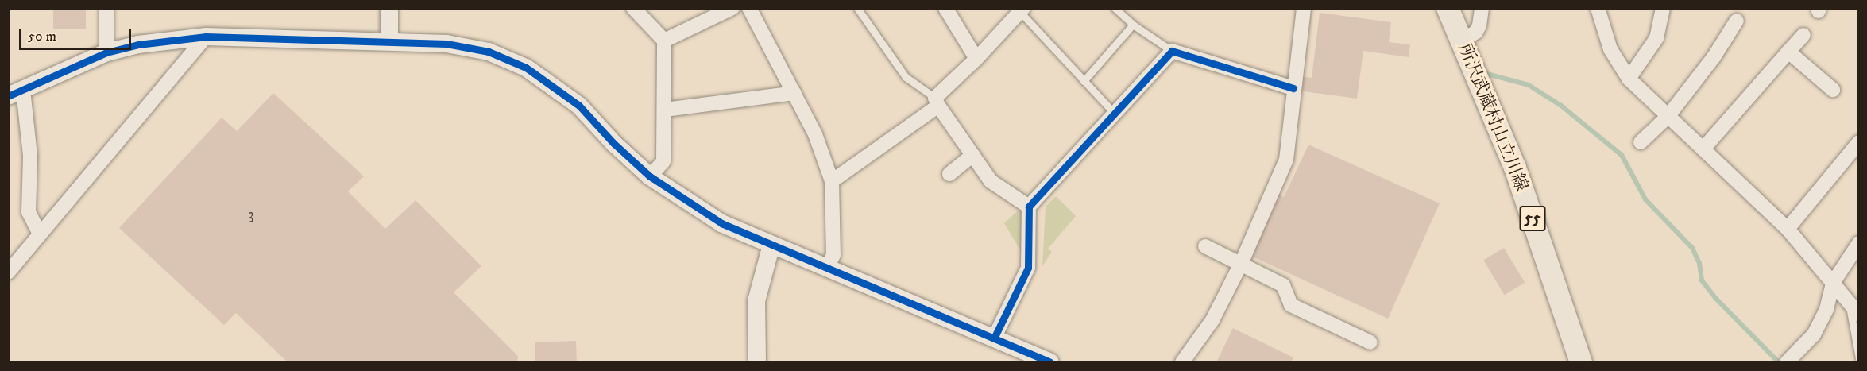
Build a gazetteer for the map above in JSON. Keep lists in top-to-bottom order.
{
  "streets": {
    "main road": ["所沢武蔵村山立川線", "55"]
  },
  "house_numbers": ["3"],
  "scale_bar": "50 m"
}
